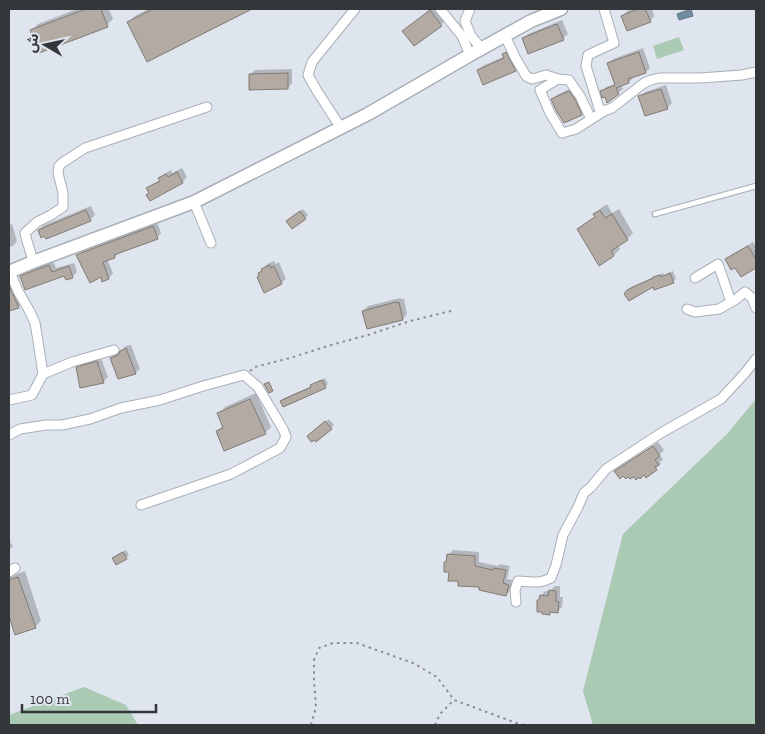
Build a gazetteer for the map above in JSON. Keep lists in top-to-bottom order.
{
  "scale_bar": "100 m",
  "north": "left"
}
